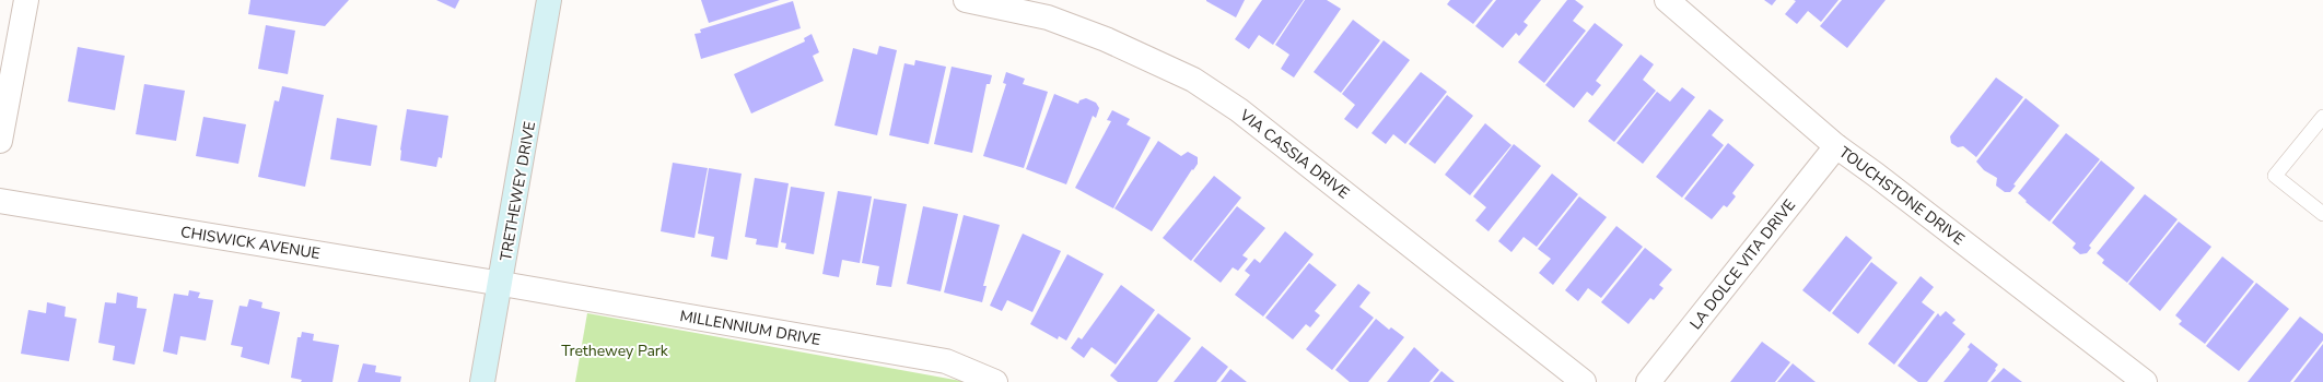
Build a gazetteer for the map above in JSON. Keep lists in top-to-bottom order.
{
  "streets": {
    "main road": ["TRETHEWEY DRIVE"],
    "street": [
      "VIA CASSIA DRIVE",
      "TOUCHSTONE DRIVE",
      "CHISWICK AVENUE",
      "LA DOLCE VITA DRIVE",
      "MILLENNIUM DRIVE"
    ]
  },
  "crossings": [
    ["TRETHEWEY DRIVE", "CHISWICK AVENUE"],
    ["TRETHEWEY DRIVE", "MILLENNIUM DRIVE"],
    ["TOUCHSTONE DRIVE", "LA DOLCE VITA DRIVE"],
    ["CHISWICK AVENUE", "MILLENNIUM DRIVE"]
  ],
  "parks": ["Trethewey Park"]
}
